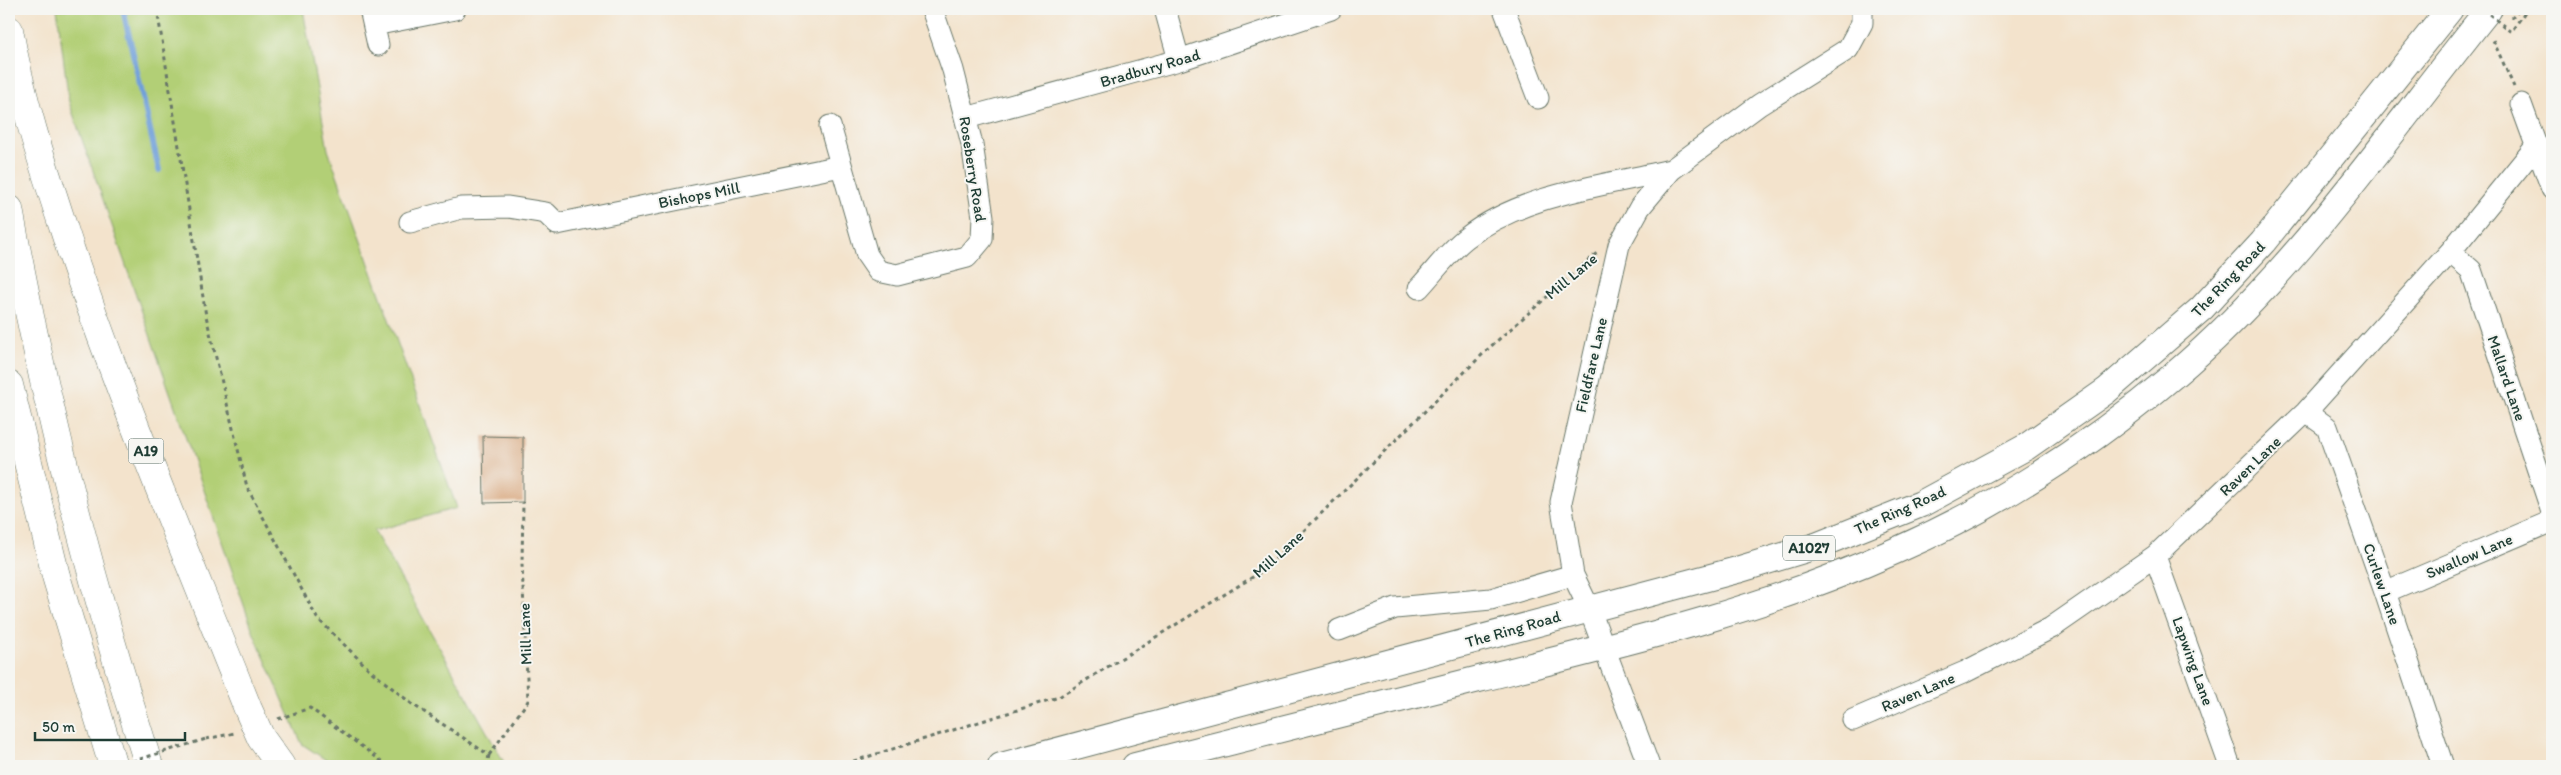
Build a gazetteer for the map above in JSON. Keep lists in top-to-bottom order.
{
  "streets": {
    "highway": ["A19"],
    "main road": ["The Ring Road", "A1027"],
    "street": [
      "Bradbury Road",
      "Roseberry Road",
      "Bishops Mill",
      "Fieldfare Lane",
      "Mallard Lane",
      "Raven Lane",
      "Swallow Lane",
      "Curlew Lane",
      "Lapwing Lane"
    ],
    "path": ["Mill Lane"]
  },
  "crossings": [
    ["Bradbury Road", "Roseberry Road"],
    ["Roseberry Road", "Bishops Mill"],
    ["Mill Lane", "Fieldfare Lane"],
    ["The Ring Road", "Fieldfare Lane"],
    ["Mallard Lane", "Raven Lane"],
    ["Raven Lane", "Curlew Lane"],
    ["Raven Lane", "Lapwing Lane"],
    ["Swallow Lane", "Curlew Lane"]
  ],
  "scale_bar": "50 m"
}
